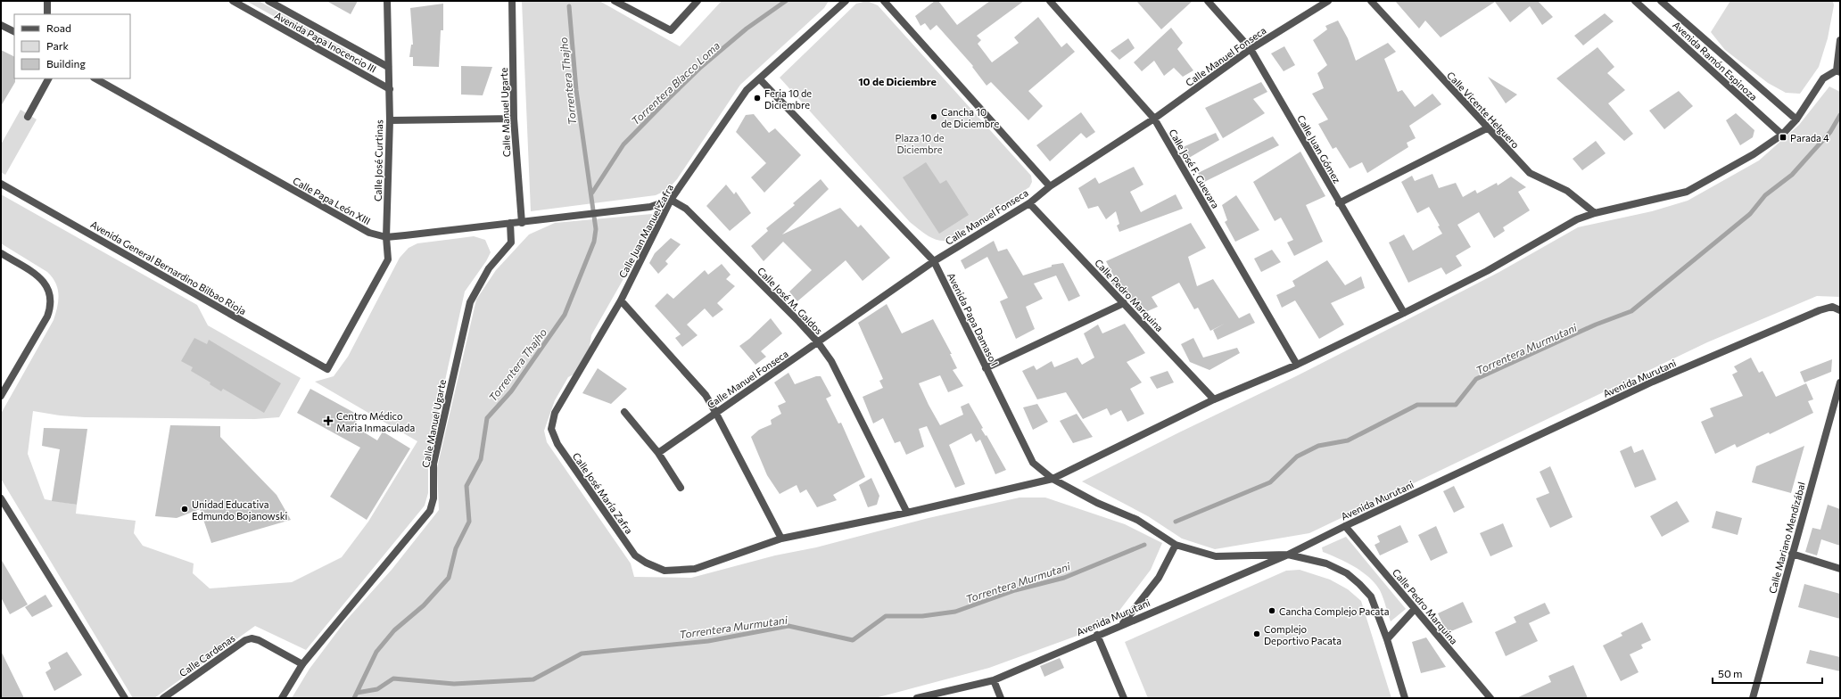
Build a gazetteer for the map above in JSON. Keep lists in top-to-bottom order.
{
  "streets": {
    "street": [
      "Avenida Papa Inocencio III",
      "Calle Manuel Fonseca",
      "Avenida Ramón Espinoza",
      "Calle Vicente Helguero",
      "Calle Manuel Ugarte",
      "Calle Juan Gómez",
      "Calle José Curtinas",
      "Calle José F. Guevara",
      "Calle Papa León XIII",
      "Calle Juan Manuel Zafra",
      "Avenida General Bernardino Bilbao Rioja",
      "Calle Pedro Marquina",
      "Calle José M. Galdos",
      "Avenida Papa Damaso I",
      "Avenida Murutani",
      "Calle José María Zafra",
      "Calle Mariano Mendizábal",
      "Calle Cardenas"
    ]
  },
  "crossings": [
    ["Avenida Papa Inocencio III", "Calle José Curtinas"],
    ["Calle Manuel Fonseca", "Calle Juan Gómez"],
    ["Calle Manuel Fonseca", "Calle José F. Guevara"],
    ["Calle Manuel Fonseca", "Calle Pedro Marquina"],
    ["Calle Manuel Fonseca", "Calle José M. Galdos"],
    ["Calle Manuel Fonseca", "Avenida Papa Damaso I"],
    ["Avenida Ramón Espinoza", "Calle José María Zafra"],
    ["Calle Vicente Helguero", "Calle José María Zafra"],
    ["Calle Manuel Ugarte", "Calle Papa León XIII"],
    ["Calle Manuel Ugarte", "Calle Cardenas"],
    ["Calle Juan Gómez", "Calle José María Zafra"],
    ["Calle José Curtinas", "Calle Papa León XIII"],
    ["Calle José Curtinas", "Avenida General Bernardino Bilbao Rioja"],
    ["Calle José F. Guevara", "Calle José María Zafra"],
    ["Calle Papa León XIII", "Calle Juan Manuel Zafra"],
    ["Calle Papa León XIII", "Calle José M. Galdos"],
    ["Calle Juan Manuel Zafra", "Calle José M. Galdos"],
    ["Calle Juan Manuel Zafra", "Avenida Papa Damaso I"],
    ["Calle Juan Manuel Zafra", "Calle José María Zafra"],
    ["Calle Pedro Marquina", "Avenida Murutani"],
    ["Calle Pedro Marquina", "Calle José María Zafra"],
    ["Calle José M. Galdos", "Calle José María Zafra"],
    ["Avenida Papa Damaso I", "Avenida Murutani"],
    ["Avenida Papa Damaso I", "Calle José María Zafra"]
  ],
  "districts": ["10 de Diciembre"],
  "water": ["Torrentera Thajho", "Torrentera Blacco Loma", "Torrentera Murmutani"],
  "parks": ["Plaza 10 de Diciembre"],
  "places": {
    "other": [
      "Feria 10 de Diciembre",
      "Cancha 10 de Diciembre",
      "Unidad Educativa Edmundo Bojanowski",
      "Cancha Complejo Pacata",
      "Complejo Deportivo Pacata"
    ],
    "transit": ["Parada 4"],
    "health": ["Centro Médico Maria Inmaculada"]
  },
  "legend": ["Road", "Park", "Building"],
  "scale_bar": "50 m"
}
